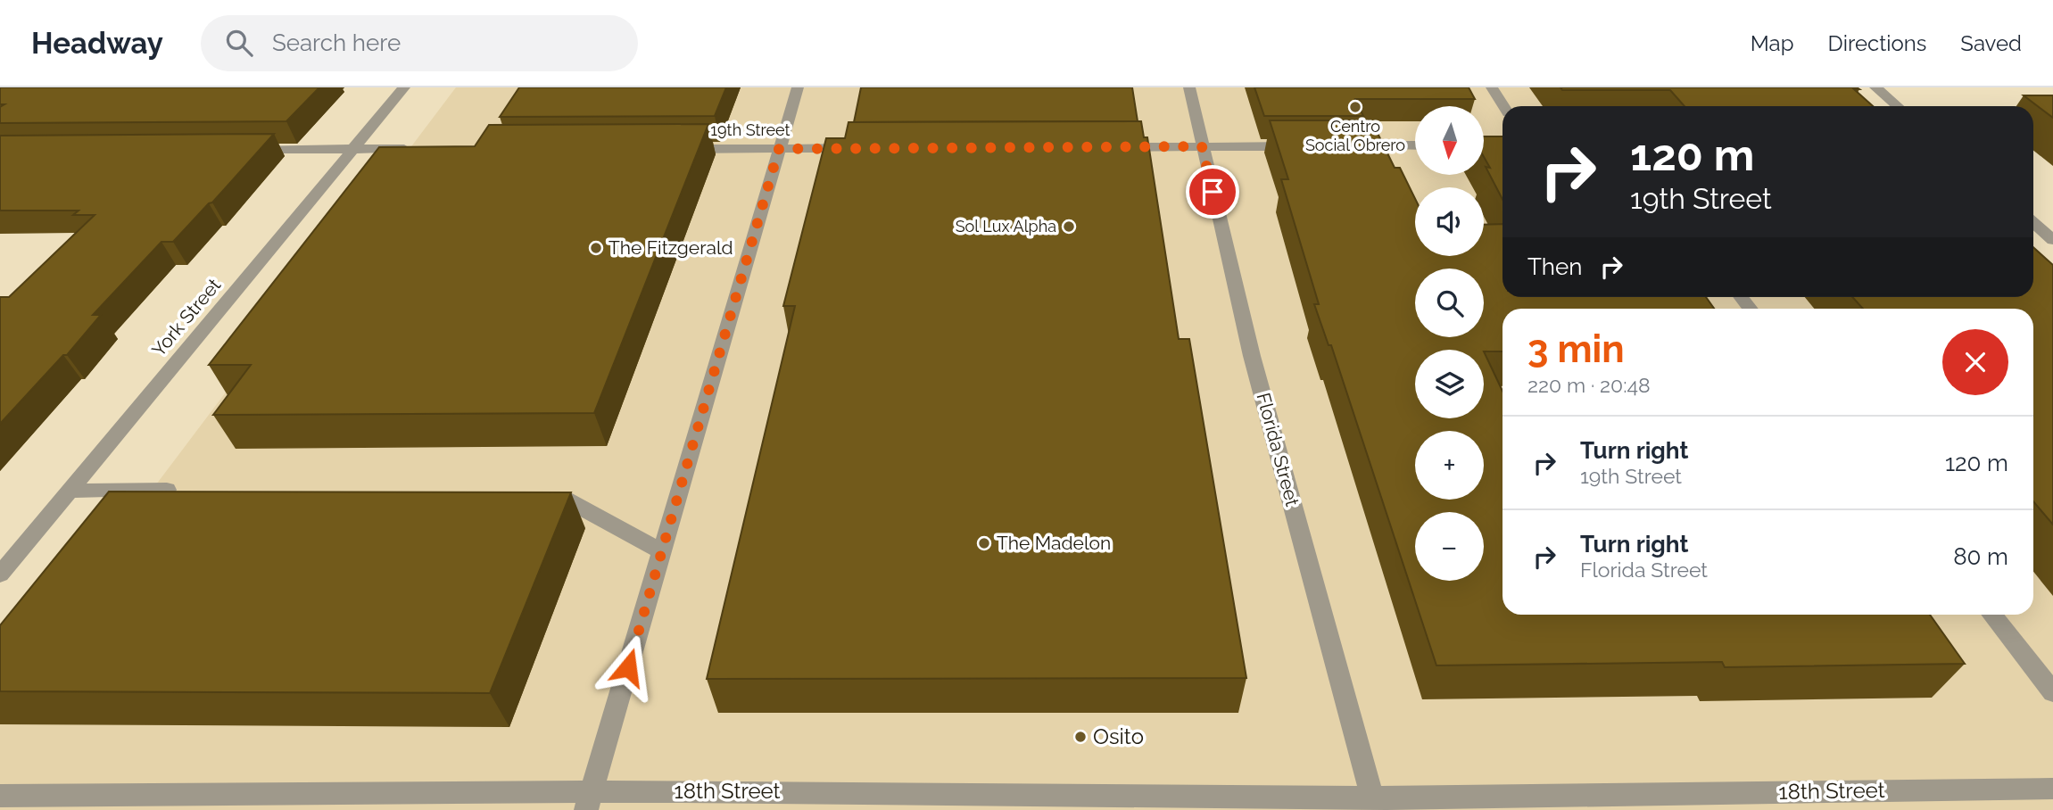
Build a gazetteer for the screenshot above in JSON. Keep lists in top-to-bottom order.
{
  "streets": {
    "street": [
      "19th Street",
      "York Street",
      "Florida Street",
      "18th Street"
    ]
  },
  "crossings": [
    ["Florida Street", "18th Street"]
  ],
  "places": [
    "Centro Social Obrero",
    "Sol Lux Alpha",
    "The Fitzgerald",
    "The Madelon",
    "Osito"
  ],
  "north": "bottom",
  "page": {
    "header": "Headway",
    "search": "Search here",
    "nav": ["Map", "Directions", "Saved"],
    "map_buttons": ["+", "−"],
    "turn": ["120 m", "19th Street"],
    "then": "Then",
    "heading": ["3 min", "220 m · 20:48"],
    "list": [
      {
        "name": "Turn right",
        "note": "19th Street",
        "value": "120 m"
      },
      {
        "name": "Turn right",
        "note": "Florida Street",
        "value": "80 m"
      }
    ]
  }
}
